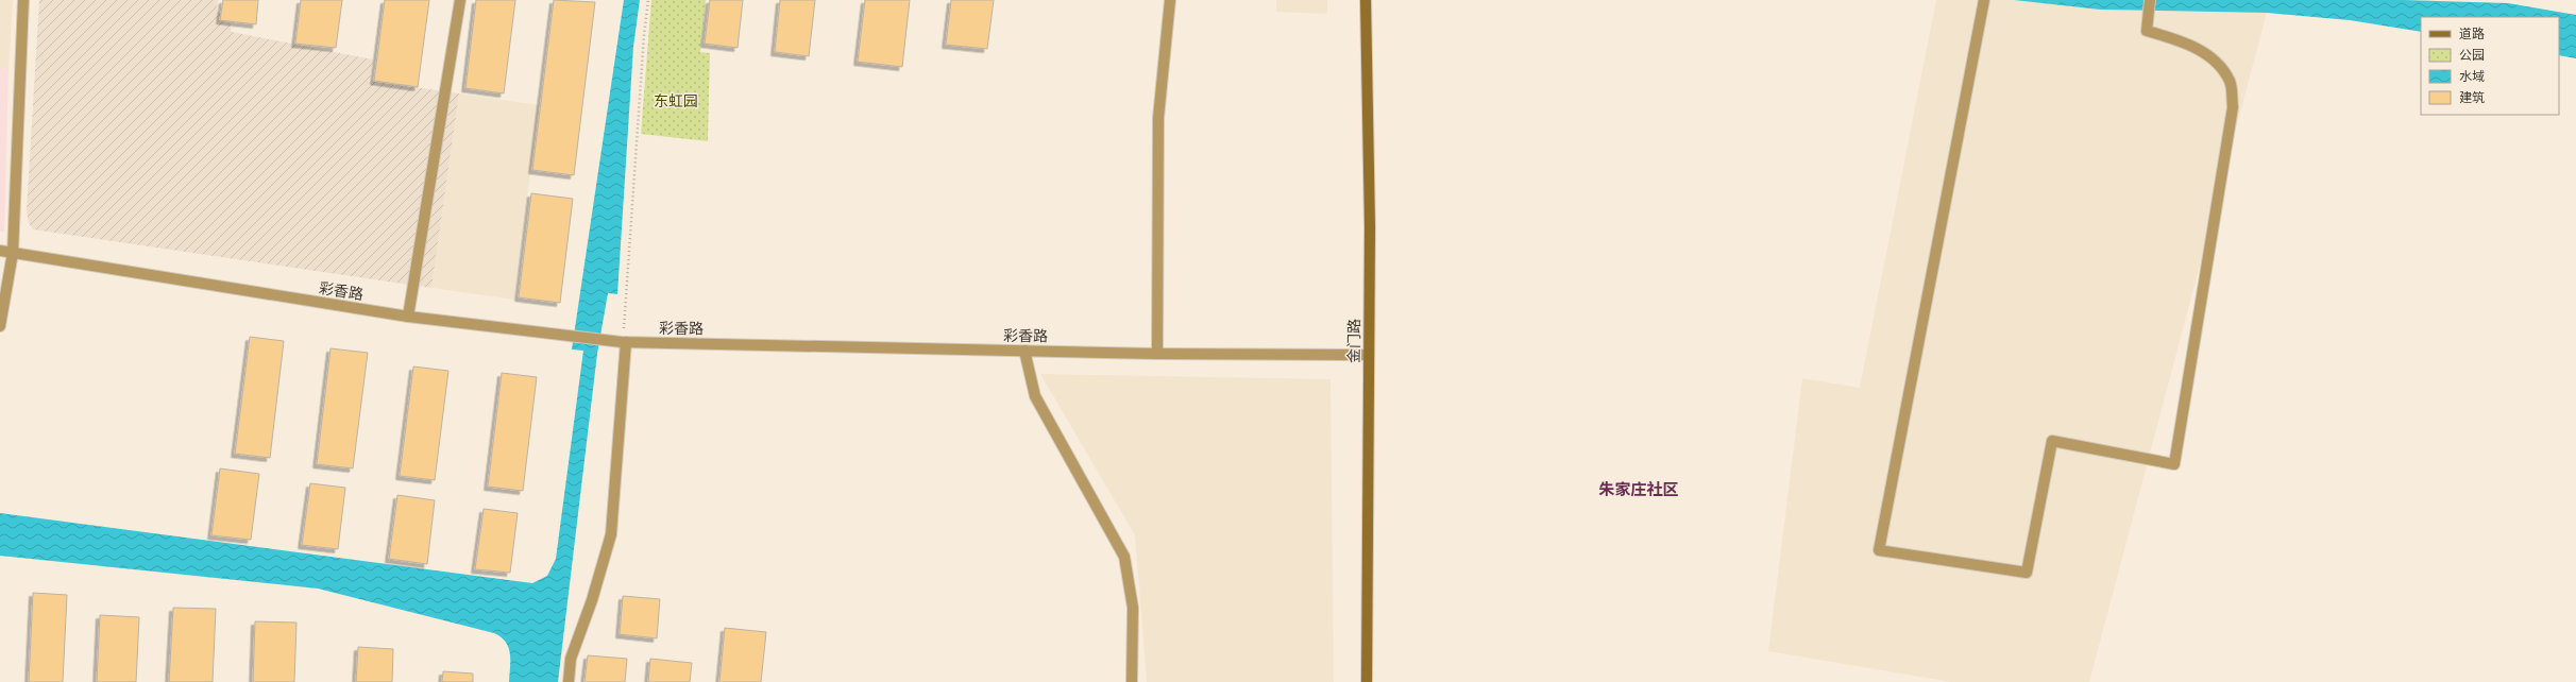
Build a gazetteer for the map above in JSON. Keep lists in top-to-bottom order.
{
  "streets": {
    "main road": ["金门路"],
    "street": ["彩香路"]
  },
  "crossings": [
    ["彩香路", "金门路"]
  ],
  "districts": ["朱家庄社区"],
  "parks": ["东虹园"],
  "legend": [
    "道路",
    "公园",
    "水域",
    "建筑"
  ]
}
